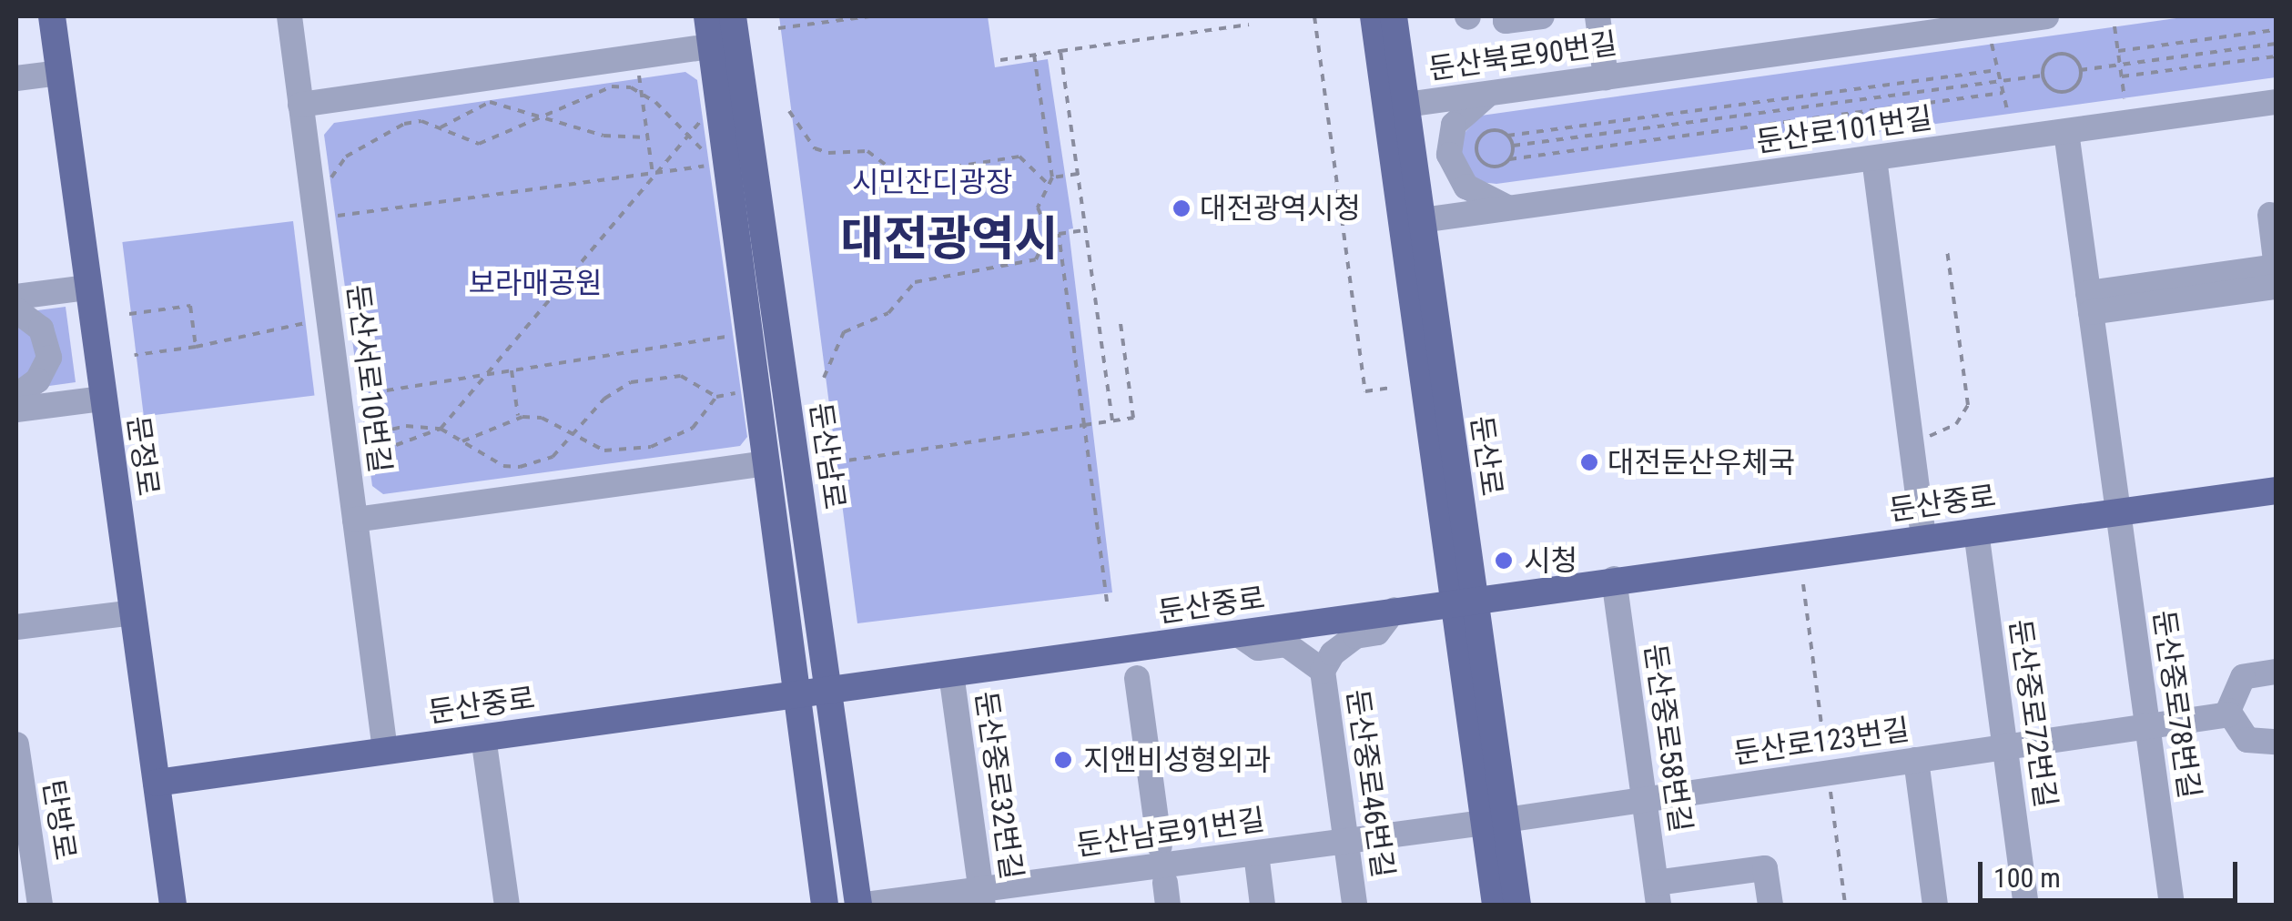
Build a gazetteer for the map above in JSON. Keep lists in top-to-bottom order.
{
  "streets": {
    "main road": [
      "문정로",
      "둔산남로",
      "둔산로",
      "둔산중로"
    ],
    "street": [
      "둔산북로90번길",
      "둔산로101번길",
      "둔산서로10번길",
      "둔산중로78번길",
      "둔산중로72번길",
      "둔산중로58번길",
      "둔산로123번길",
      "둔산중로46번길",
      "둔산중로32번길",
      "탄방로",
      "둔산남로91번길"
    ]
  },
  "crossings": [
    ["둔산북로90번길", "둔산로"],
    ["둔산로101번길", "둔산로"],
    ["둔산로101번길", "둔산중로78번길"],
    ["둔산서로10번길", "둔산중로"],
    ["문정로", "둔산중로"],
    ["둔산남로", "둔산중로"],
    ["둔산로", "둔산중로"],
    ["둔산로", "둔산로123번길"],
    ["둔산로", "둔산남로91번길"],
    ["둔산중로", "둔산중로78번길"],
    ["둔산중로", "둔산중로72번길"],
    ["둔산중로", "둔산중로58번길"],
    ["둔산중로", "둔산중로32번길"],
    ["둔산중로78번길", "둔산로123번길"],
    ["둔산중로72번길", "둔산로123번길"],
    ["둔산중로58번길", "둔산로123번길"],
    ["둔산로123번길", "둔산남로91번길"],
    ["둔산중로46번길", "둔산남로91번길"],
    ["둔산중로32번길", "둔산남로91번길"]
  ],
  "districts": ["대전광역시"],
  "parks": ["시민잔디광장", "보라매공원"],
  "places": [
    "대전광역시청",
    "대전둔산우체국",
    "시청",
    "지앤비성형외과"
  ],
  "scale_bar": "100 m"
}
